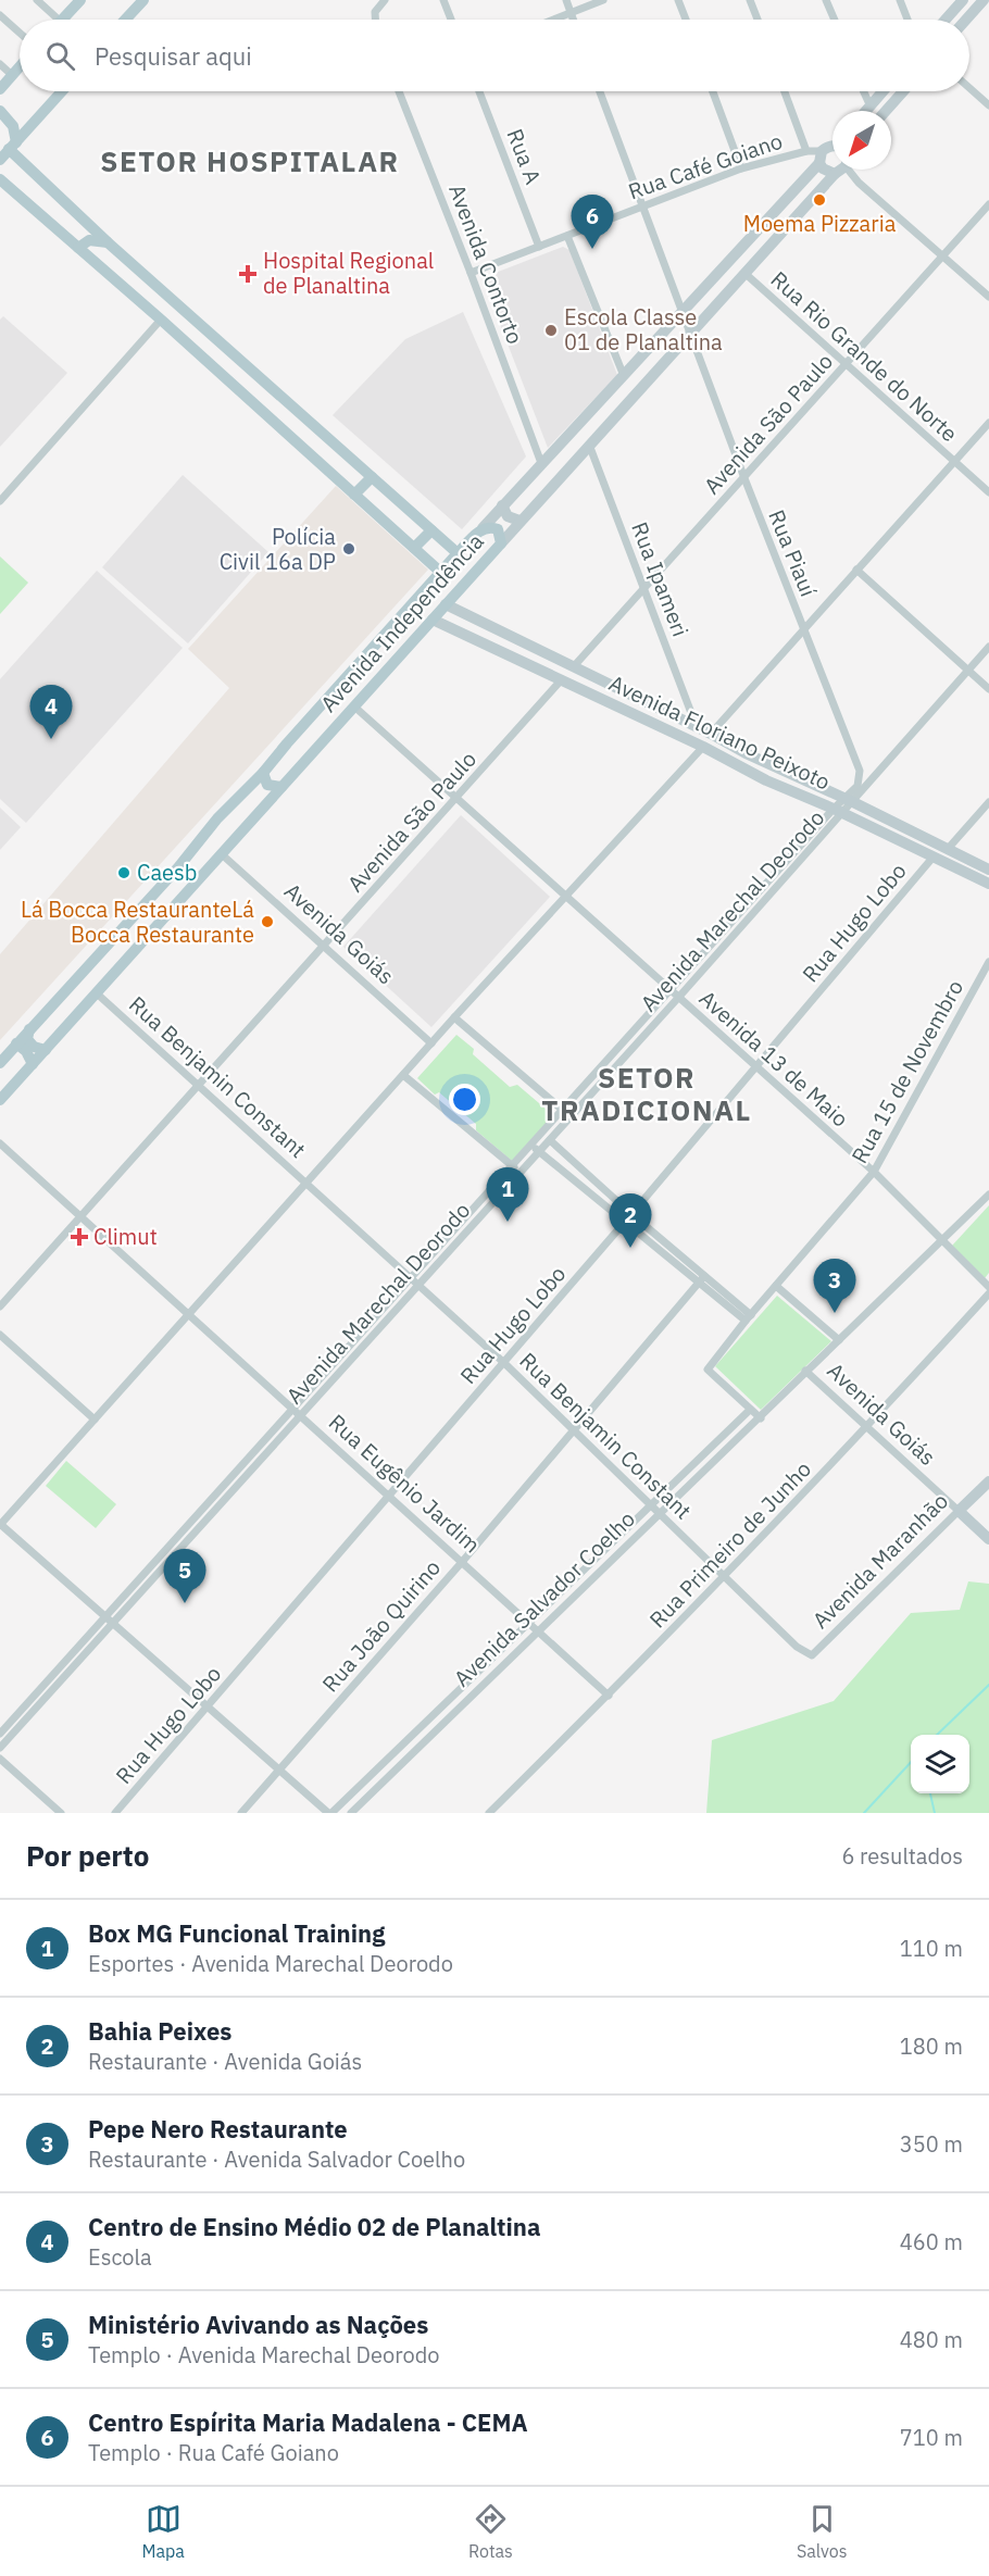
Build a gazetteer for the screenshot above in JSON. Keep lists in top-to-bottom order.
{
  "streets": {
    "main road": ["Avenida Independência"],
    "street": [
      "Rua A",
      "Rua Café Goiano",
      "Avenida Contorto",
      "Rua Rio Grande do Norte",
      "Avenida São Paulo",
      "Rua Piauí",
      "Rua Ipameri",
      "Avenida Floriano Peixoto",
      "Avenida Marechal Deorodo",
      "Rua Hugo Lobo",
      "Avenida Goiás",
      "Avenida 13 de Maio",
      "Rua 15 de Novembro",
      "Rua Benjamin Constant",
      "Rua Eugênio Jardim",
      "Rua Primeiro de Junho",
      "Avenida Maranhão",
      "Avenida Salvador Coelho",
      "Rua João Quirino"
    ]
  },
  "crossings": [
    ["Rua A", "Rua Café Goiano"],
    ["Rua Café Goiano", "Avenida Contorto"],
    ["Rua Café Goiano", "Avenida Independência"],
    ["Avenida Contorto", "Avenida Independência"],
    ["Rua Rio Grande do Norte", "Avenida São Paulo"],
    ["Rua Rio Grande do Norte", "Avenida Independência"],
    ["Avenida São Paulo", "Rua Piauí"],
    ["Avenida São Paulo", "Rua Ipameri"],
    ["Avenida São Paulo", "Avenida Floriano Peixoto"],
    ["Avenida São Paulo", "Avenida Goiás"],
    ["Avenida São Paulo", "Avenida 13 de Maio"],
    ["Avenida São Paulo", "Rua Benjamin Constant"],
    ["Avenida São Paulo", "Rua Eugênio Jardim"],
    ["Rua Piauí", "Avenida Independência"],
    ["Rua Piauí", "Avenida Marechal Deorodo"],
    ["Rua Ipameri", "Avenida Independência"],
    ["Rua Ipameri", "Avenida Floriano Peixoto"],
    ["Avenida Independência", "Avenida Floriano Peixoto"],
    ["Avenida Independência", "Avenida Goiás"],
    ["Avenida Independência", "Avenida 13 de Maio"],
    ["Avenida Independência", "Rua Benjamin Constant"],
    ["Avenida Floriano Peixoto", "Avenida Marechal Deorodo"],
    ["Avenida Floriano Peixoto", "Rua Hugo Lobo"],
    ["Avenida Marechal Deorodo", "Avenida 13 de Maio"],
    ["Avenida Marechal Deorodo", "Rua Benjamin Constant"],
    ["Avenida Marechal Deorodo", "Rua Eugênio Jardim"],
    ["Rua Hugo Lobo", "Avenida 13 de Maio"],
    ["Rua Hugo Lobo", "Rua Benjamin Constant"],
    ["Rua Hugo Lobo", "Rua Eugênio Jardim"],
    ["Avenida Goiás", "Rua Primeiro de Junho"],
    ["Avenida Goiás", "Avenida Maranhão"],
    ["Avenida Goiás", "Avenida Salvador Coelho"],
    ["Avenida 13 de Maio", "Rua 15 de Novembro"],
    ["Avenida 13 de Maio", "Avenida Salvador Coelho"],
    ["Rua 15 de Novembro", "Avenida Salvador Coelho"],
    ["Rua Benjamin Constant", "Rua Primeiro de Junho"],
    ["Rua Benjamin Constant", "Avenida Maranhão"],
    ["Rua Benjamin Constant", "Avenida Salvador Coelho"],
    ["Rua Benjamin Constant", "Rua João Quirino"],
    ["Rua Eugênio Jardim", "Rua Primeiro de Junho"],
    ["Rua Eugênio Jardim", "Avenida Salvador Coelho"],
    ["Rua Eugênio Jardim", "Rua João Quirino"]
  ],
  "districts": ["SETOR HOSPITALAR", "SETOR TRADICIONAL"],
  "places": {
    "other": [
      "Moema Pizzaria",
      "Escola Classe 01 de Planaltina",
      "Polícia Civil 16a DP",
      "Caesb",
      "Lá Bocca RestauranteLá Bocca Restaurante"
    ],
    "health": ["Hospital Regional de Planaltina", "Climut"]
  },
  "north": "bottom left",
  "page": {
    "search": "Pesquisar aqui",
    "pins": [
      "6",
      "4",
      "1",
      "2",
      "3",
      "5"
    ],
    "heading": ["Por perto", "6 resultados"],
    "list": [
      {
        "mark": "1",
        "name": "Box MG Funcional Training",
        "note": "Esportes · Avenida Marechal Deorodo",
        "value": "110 m"
      },
      {
        "mark": "2",
        "name": "Bahia Peixes",
        "note": "Restaurante · Avenida Goiás",
        "value": "180 m"
      },
      {
        "mark": "3",
        "name": "Pepe Nero Restaurante",
        "note": "Restaurante · Avenida Salvador Coelho",
        "value": "350 m"
      },
      {
        "mark": "4",
        "name": "Centro de Ensino Médio 02 de Planaltina",
        "note": "Escola",
        "value": "460 m"
      },
      {
        "mark": "5",
        "name": "Ministério Avivando as Nações",
        "note": "Templo · Avenida Marechal Deorodo",
        "value": "480 m"
      },
      {
        "mark": "6",
        "name": "Centro Espírita Maria Madalena - CEMA",
        "note": "Templo · Rua Café Goiano",
        "value": "710 m"
      }
    ],
    "nav": ["Mapa", "Rotas", "Salvos"]
  }
}
